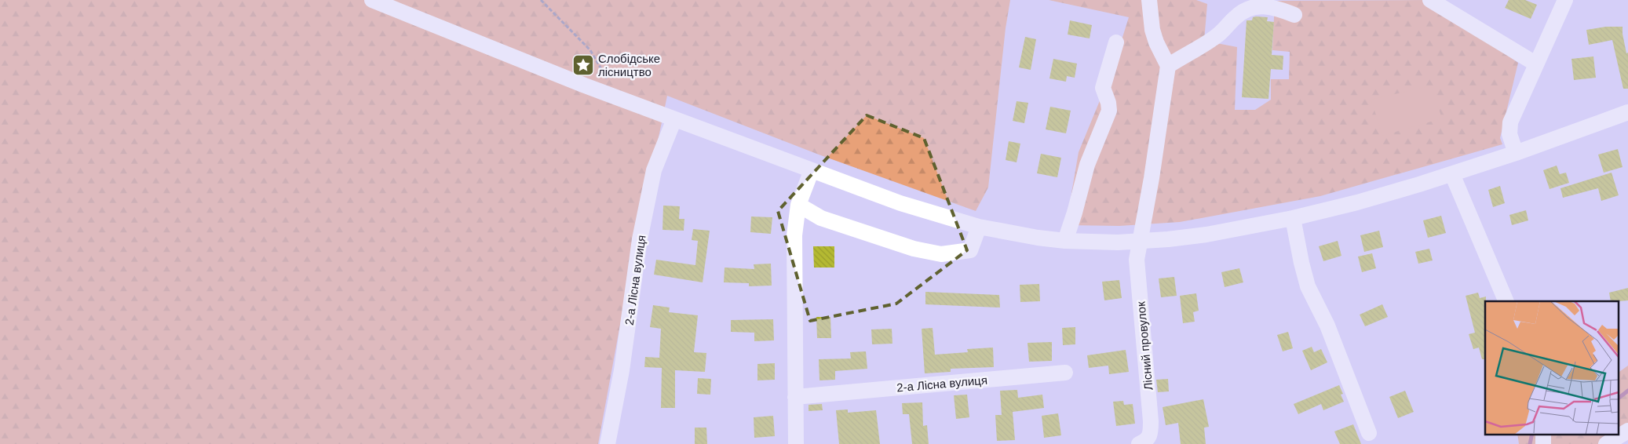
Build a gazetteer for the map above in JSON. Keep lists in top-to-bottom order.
{
  "streets": {
    "street": ["2-а Лісна вулиця", "Лісний провулок"]
  },
  "places": {
    "place": ["Слобідське лісництво"]
  }
}
